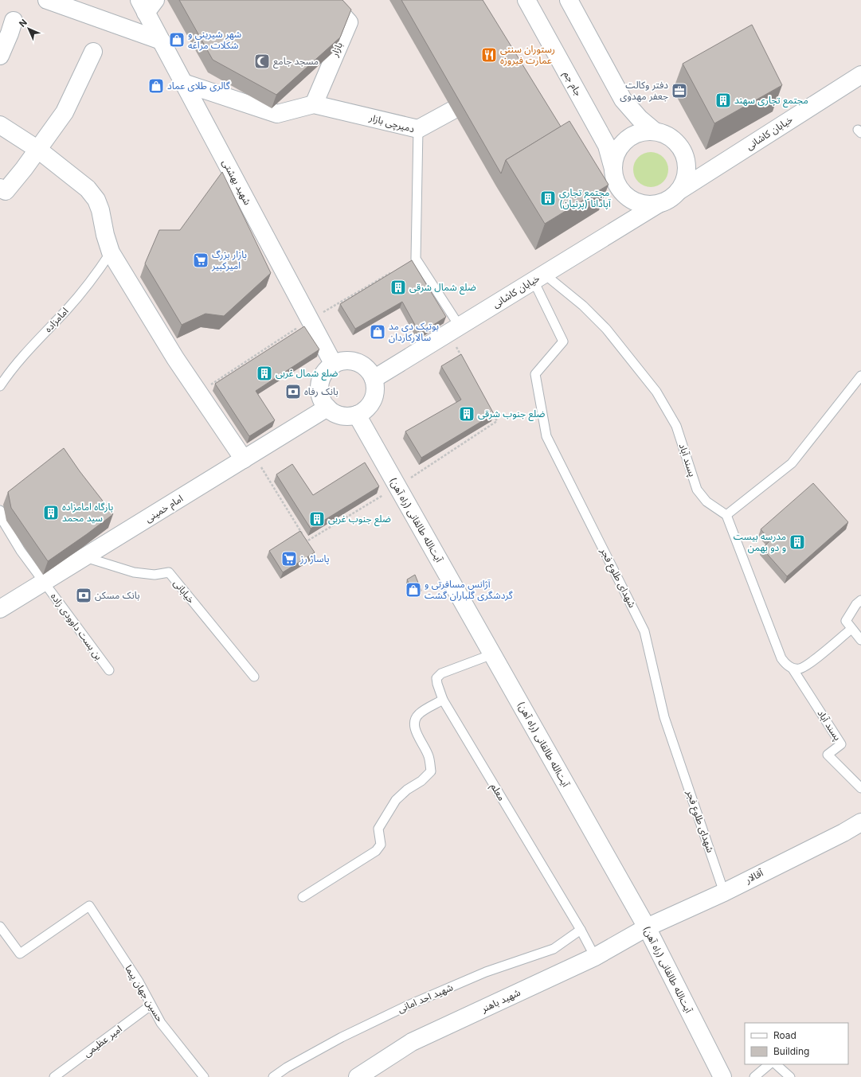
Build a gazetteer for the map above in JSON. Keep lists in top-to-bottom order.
{
  "streets": {
    "street": [
      "بازار",
      "جام جم",
      "دمیرچی بازار",
      "خیابان کاشانی",
      "شهید بهشتی",
      "امام خمینی",
      "(راه آهن) آیت‌الله طالقانی",
      "آقالار",
      "شهید باهنر"
    ],
    "lane": [
      "امامزاده",
      "پسند آباد",
      "شهدای طلوع فجر",
      "خیابانی",
      "بن بست داوودی زاده",
      "معلم",
      "حسین جهان پیما",
      "شهید احد امانی",
      "امیر عظیمی"
    ]
  },
  "crossings": [
    ["بازار", "دمیرچی بازار"],
    ["جام جم", "خیابان کاشانی"],
    ["دمیرچی بازار", "خیابان کاشانی"],
    ["دمیرچی بازار", "شهید بهشتی"],
    ["خیابان کاشانی", "شهید بهشتی"],
    ["خیابان کاشانی", "پسند آباد"],
    ["خیابان کاشانی", "امام خمینی"],
    ["خیابان کاشانی", "(راه آهن) آیت‌الله طالقانی"],
    ["خیابان کاشانی", "شهدای طلوع فجر"],
    ["شهید بهشتی", "امام خمینی"],
    ["شهید بهشتی", "(راه آهن) آیت‌الله طالقانی"],
    ["پسند آباد", "شهدای طلوع فجر"],
    ["امام خمینی", "(راه آهن) آیت‌الله طالقانی"],
    ["امام خمینی", "خیابانی"],
    ["امام خمینی", "بن بست داوودی زاده"],
    ["(راه آهن) آیت‌الله طالقانی", "معلم"],
    ["(راه آهن) آیت‌الله طالقانی", "آقالار"],
    ["(راه آهن) آیت‌الله طالقانی", "شهید باهنر"],
    ["شهدای طلوع فجر", "آقالار"],
    ["معلم", "شهید احد امانی"],
    ["معلم", "شهید باهنر"],
    ["آقالار", "شهید باهنر"],
    ["حسین جهان پیما", "امیر عظیمی"]
  ],
  "places": {
    "shop": [
      "شهر شیرینی و شکلات مراغه",
      "گالری طلای عماد",
      "بوتیک دی مد سالارکاردان",
      "آژانس مسافرتی و گردشگری گلباران گشت"
    ],
    "restaurant": ["رستوران سنتی عمارت فیروزه"],
    "mosque": ["مسجد جامع"],
    "office": ["دفتر وکالت جعفر مهدوی"],
    "building": [
      "مجتمع تجاری سهند",
      "مجتمع تجاری آپادانا (پرنیان)",
      "ضلع شمال شرقی",
      "ضلع شمال غربی",
      "ضلع جنوب شرقی",
      "بارگاه امامزاده سید محمد",
      "ضلع جنوب غربی",
      "مدرسه بیست و دو بهمن"
    ],
    "supermarket": ["بازار بزرگ امیرکبیر", "پاساژ رز"],
    "bank": ["بانک رفاه", "بانک مسکن"]
  },
  "legend": ["Road", "Building"],
  "north": "top left"
}
